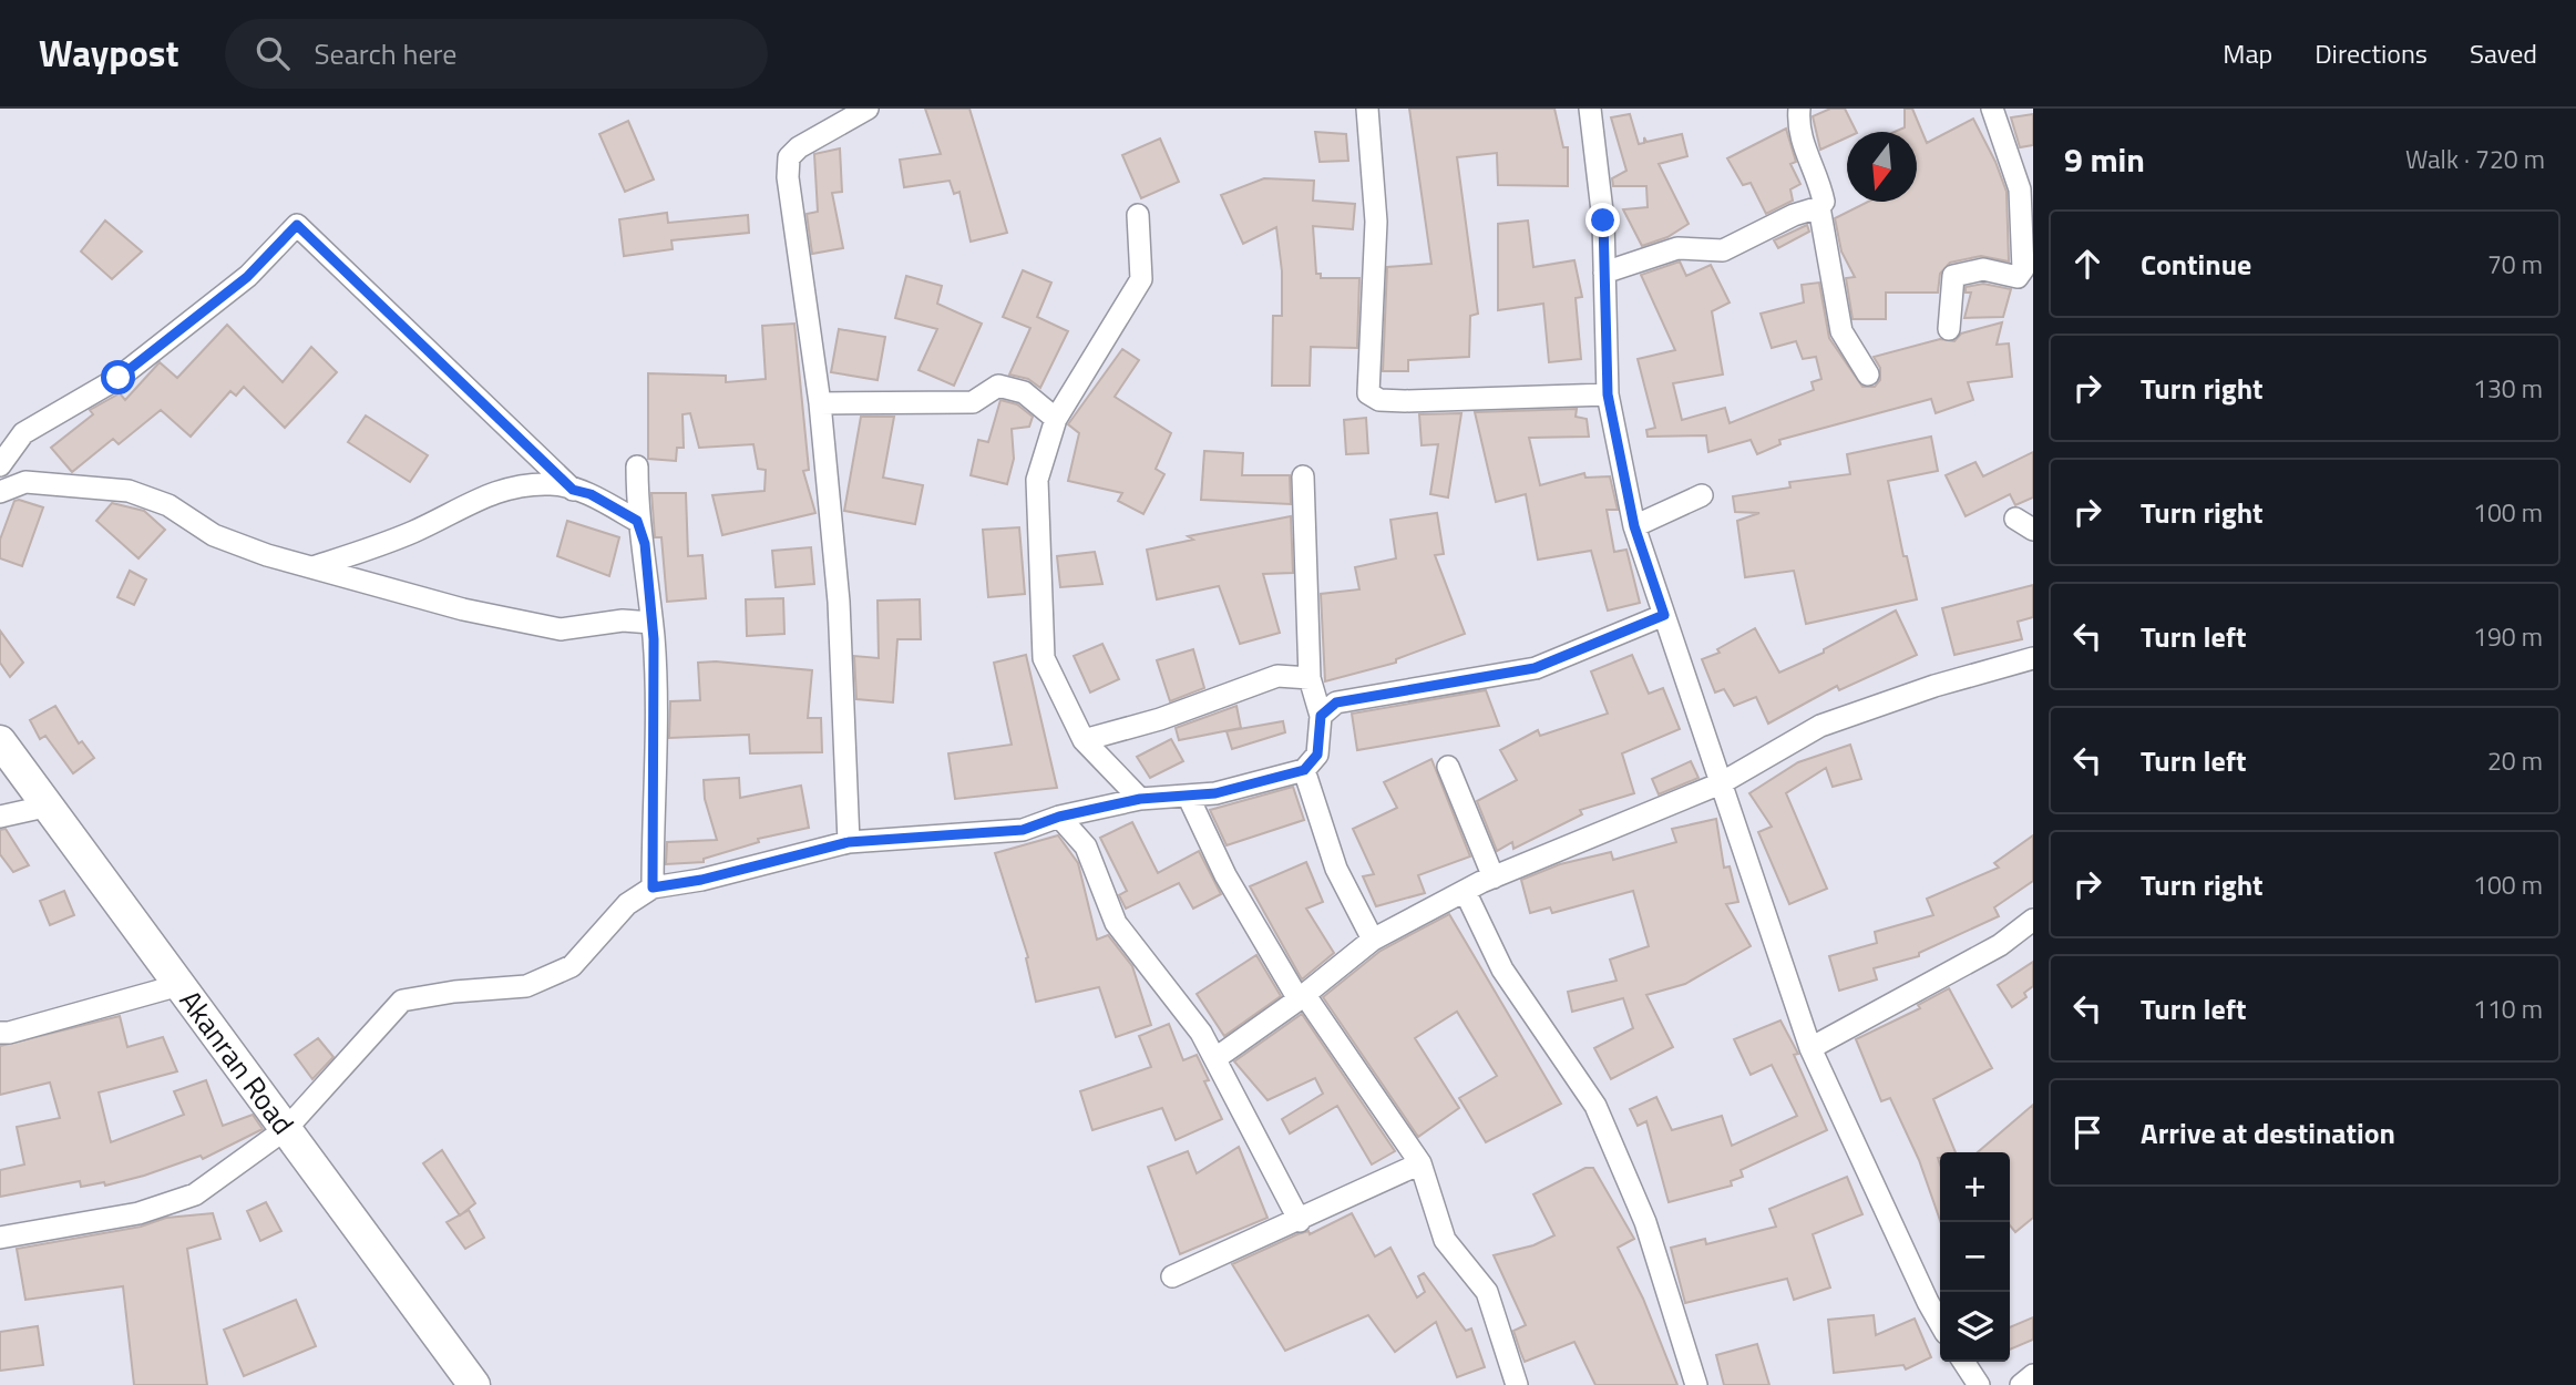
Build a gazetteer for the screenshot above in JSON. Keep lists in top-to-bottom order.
{
  "streets": {
    "main road": ["Akanran Road"]
  },
  "north": "bottom",
  "page": {
    "header": "Waypost",
    "search": "Search here",
    "nav": ["Map", "Directions", "Saved"],
    "heading": ["9 min", "Walk · 720 m"],
    "list": [
      ["Continue", "70 m"],
      ["Turn right", "130 m"],
      ["Turn right", "100 m"],
      ["Turn left", "190 m"],
      ["Turn left", "20 m"],
      ["Turn right", "100 m"],
      ["Turn left", "110 m"],
      "Arrive at destination"
    ],
    "map_buttons": ["+", "−"]
  }
}
